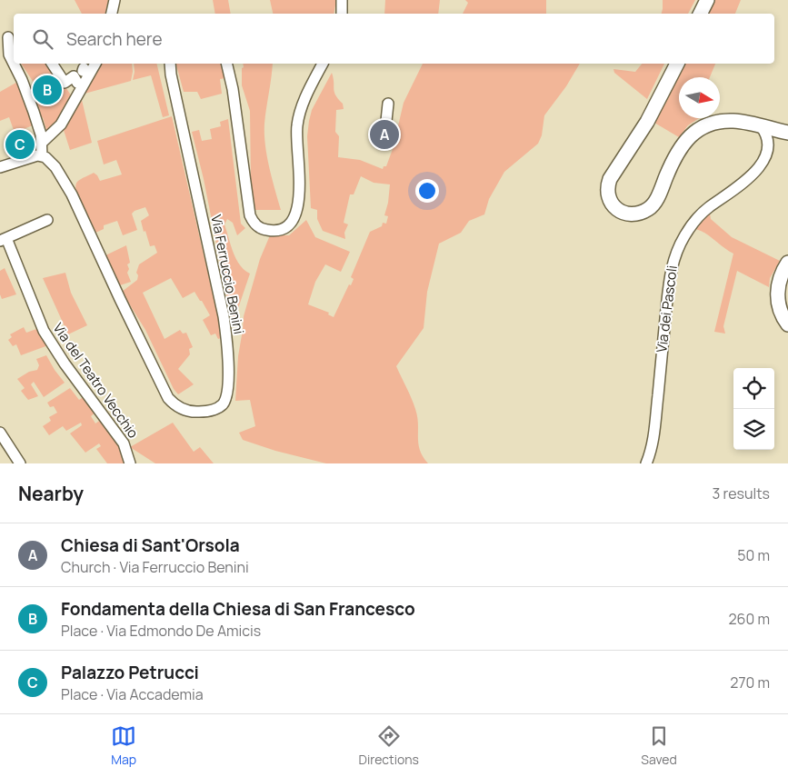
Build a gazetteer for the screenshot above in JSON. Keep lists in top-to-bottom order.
{
  "streets": {
    "street": ["Via Ferruccio Benini", "Via dei Pascoli", "Via del Teatro Vecchio"]
  },
  "north": "right",
  "page": {
    "search": "Search here",
    "pins": ["B", "A", "C"],
    "heading": ["Nearby", "3 results"],
    "list": [
      {
        "mark": "A",
        "name": "Chiesa di Sant'Orsola",
        "note": "Church · Via Ferruccio Benini",
        "value": "50 m"
      },
      {
        "mark": "B",
        "name": "Fondamenta della Chiesa di San Francesco",
        "note": "Place · Via Edmondo De Amicis",
        "value": "260 m"
      },
      {
        "mark": "C",
        "name": "Palazzo Petrucci",
        "note": "Place · Via Accademia",
        "value": "270 m"
      }
    ],
    "nav": ["Map", "Directions", "Saved"]
  }
}
